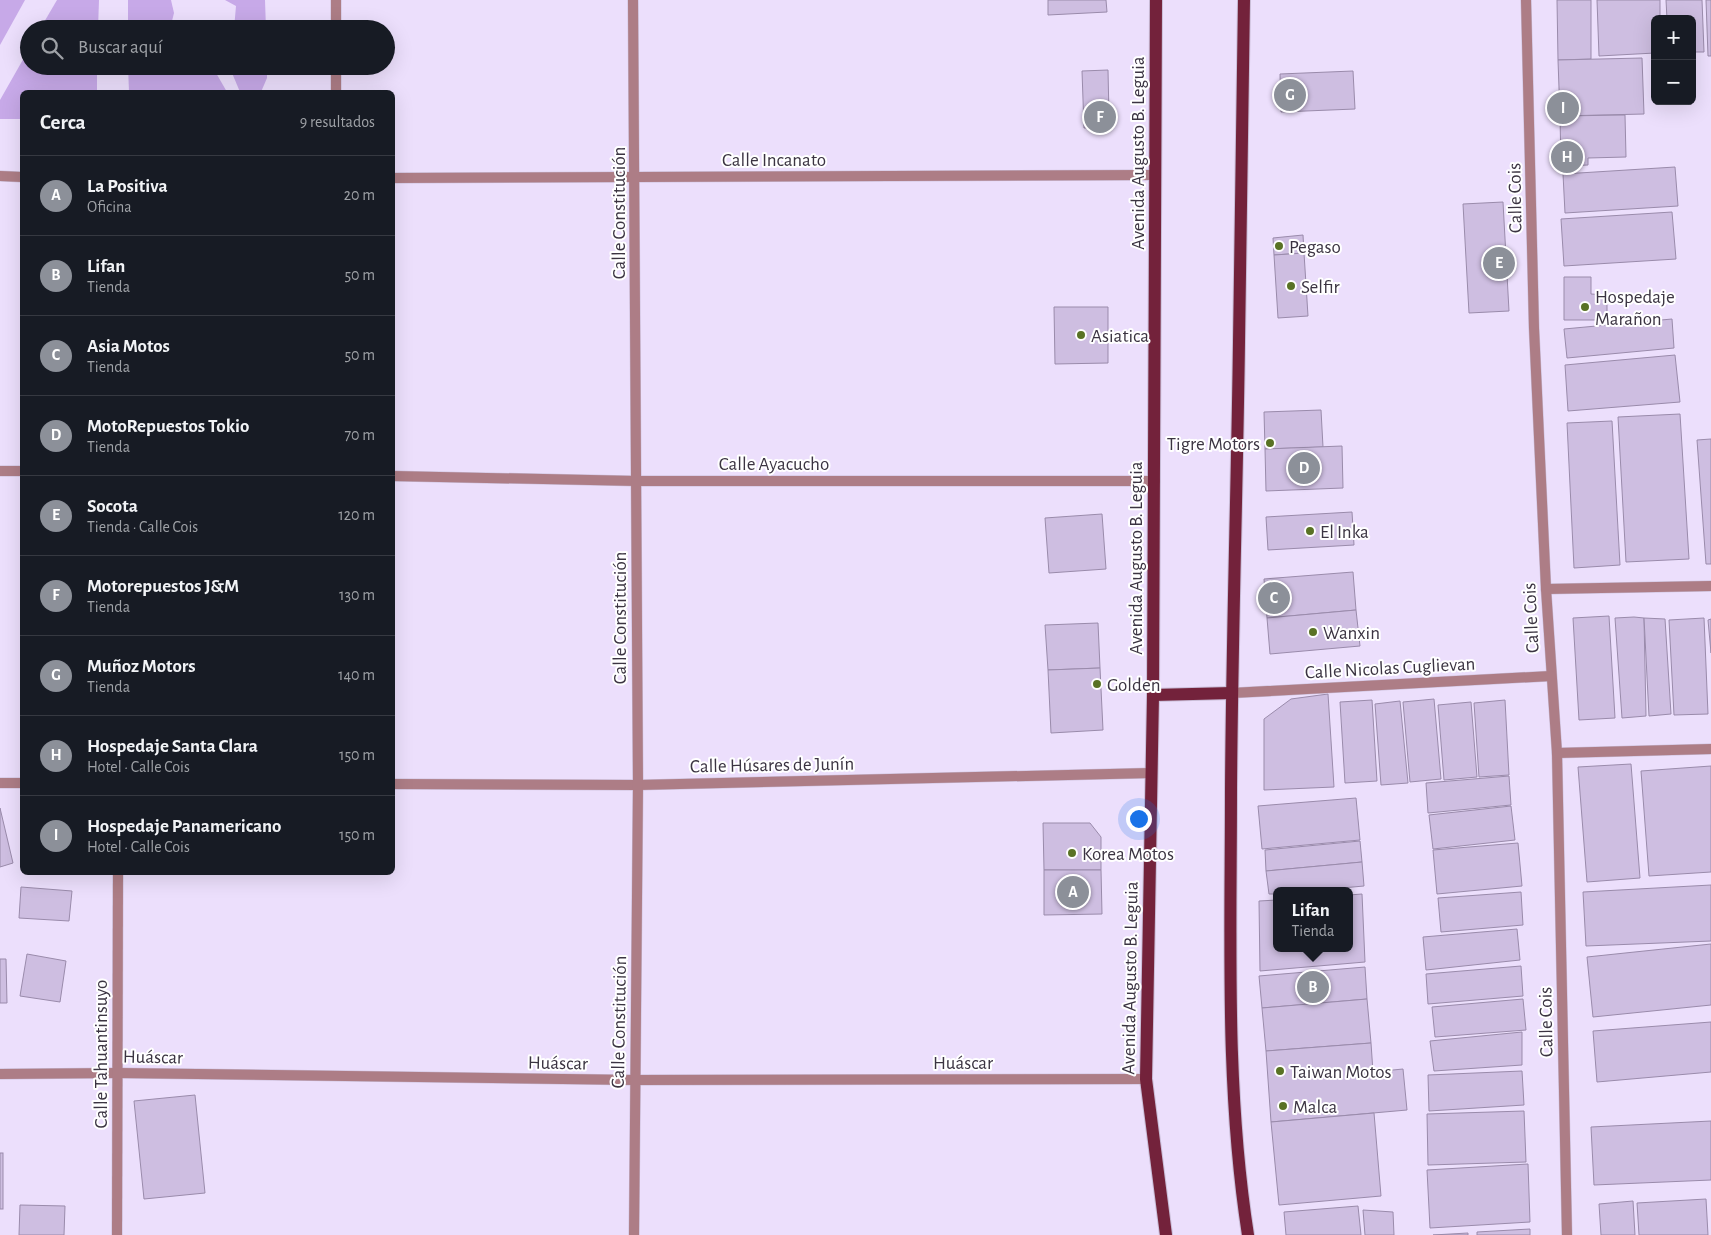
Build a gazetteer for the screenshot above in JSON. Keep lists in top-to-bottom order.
{
  "streets": {
    "main road": ["Avenida Augusto B. Leguia"],
    "street": [
      "Calle Incanato",
      "Calle Cois",
      "Calle Constitución",
      "Calle Ayacucho",
      "Calle Nicolas Cuglievan",
      "Calle Húsares de Junín",
      "Calle Tahuantinsuyo",
      "Huáscar"
    ]
  },
  "crossings": [
    ["Avenida Augusto B. Leguia", "Calle Incanato"],
    ["Avenida Augusto B. Leguia", "Calle Ayacucho"],
    ["Avenida Augusto B. Leguia", "Calle Húsares de Junín"],
    ["Avenida Augusto B. Leguia", "Huáscar"],
    ["Calle Incanato", "Calle Constitución"],
    ["Calle Cois", "Calle Nicolas Cuglievan"],
    ["Calle Constitución", "Calle Ayacucho"],
    ["Calle Constitución", "Calle Húsares de Junín"],
    ["Calle Constitución", "Huáscar"],
    ["Calle Tahuantinsuyo", "Huáscar"]
  ],
  "places": [
    "Pegaso",
    "Selfir",
    "Hospedaje Marañon",
    "Asiatica",
    "Tigre Motors",
    "El Inka",
    "Wanxin",
    "Golden",
    "Korea Motos",
    "Taiwan Motos",
    "Malca"
  ],
  "page": {
    "map_buttons": ["+", "−"],
    "search": "Buscar aquí",
    "pins": [
      "G",
      "I",
      "F",
      "H",
      "E",
      "D",
      "C",
      "A",
      "B"
    ],
    "heading": ["Cerca", "9 resultados"],
    "list": [
      {
        "mark": "A",
        "name": "La Positiva",
        "note": "Oficina",
        "value": "20 m"
      },
      {
        "mark": "B",
        "name": "Lifan",
        "note": "Tienda",
        "value": "50 m"
      },
      {
        "mark": "C",
        "name": "Asia Motos",
        "note": "Tienda",
        "value": "50 m"
      },
      {
        "mark": "D",
        "name": "MotoRepuestos Tokio",
        "note": "Tienda",
        "value": "70 m"
      },
      {
        "mark": "E",
        "name": "Socota",
        "note": "Tienda · Calle Cois",
        "value": "120 m"
      },
      {
        "mark": "F",
        "name": "Motorepuestos J&M",
        "note": "Tienda",
        "value": "130 m"
      },
      {
        "mark": "G",
        "name": "Muñoz Motors",
        "note": "Tienda",
        "value": "140 m"
      },
      {
        "mark": "H",
        "name": "Hospedaje Santa Clara",
        "note": "Hotel · Calle Cois",
        "value": "150 m"
      },
      {
        "mark": "I",
        "name": "Hospedaje Panamericano",
        "note": "Hotel · Calle Cois",
        "value": "150 m"
      }
    ],
    "popup": ["Lifan", "Tienda"]
  }
}
